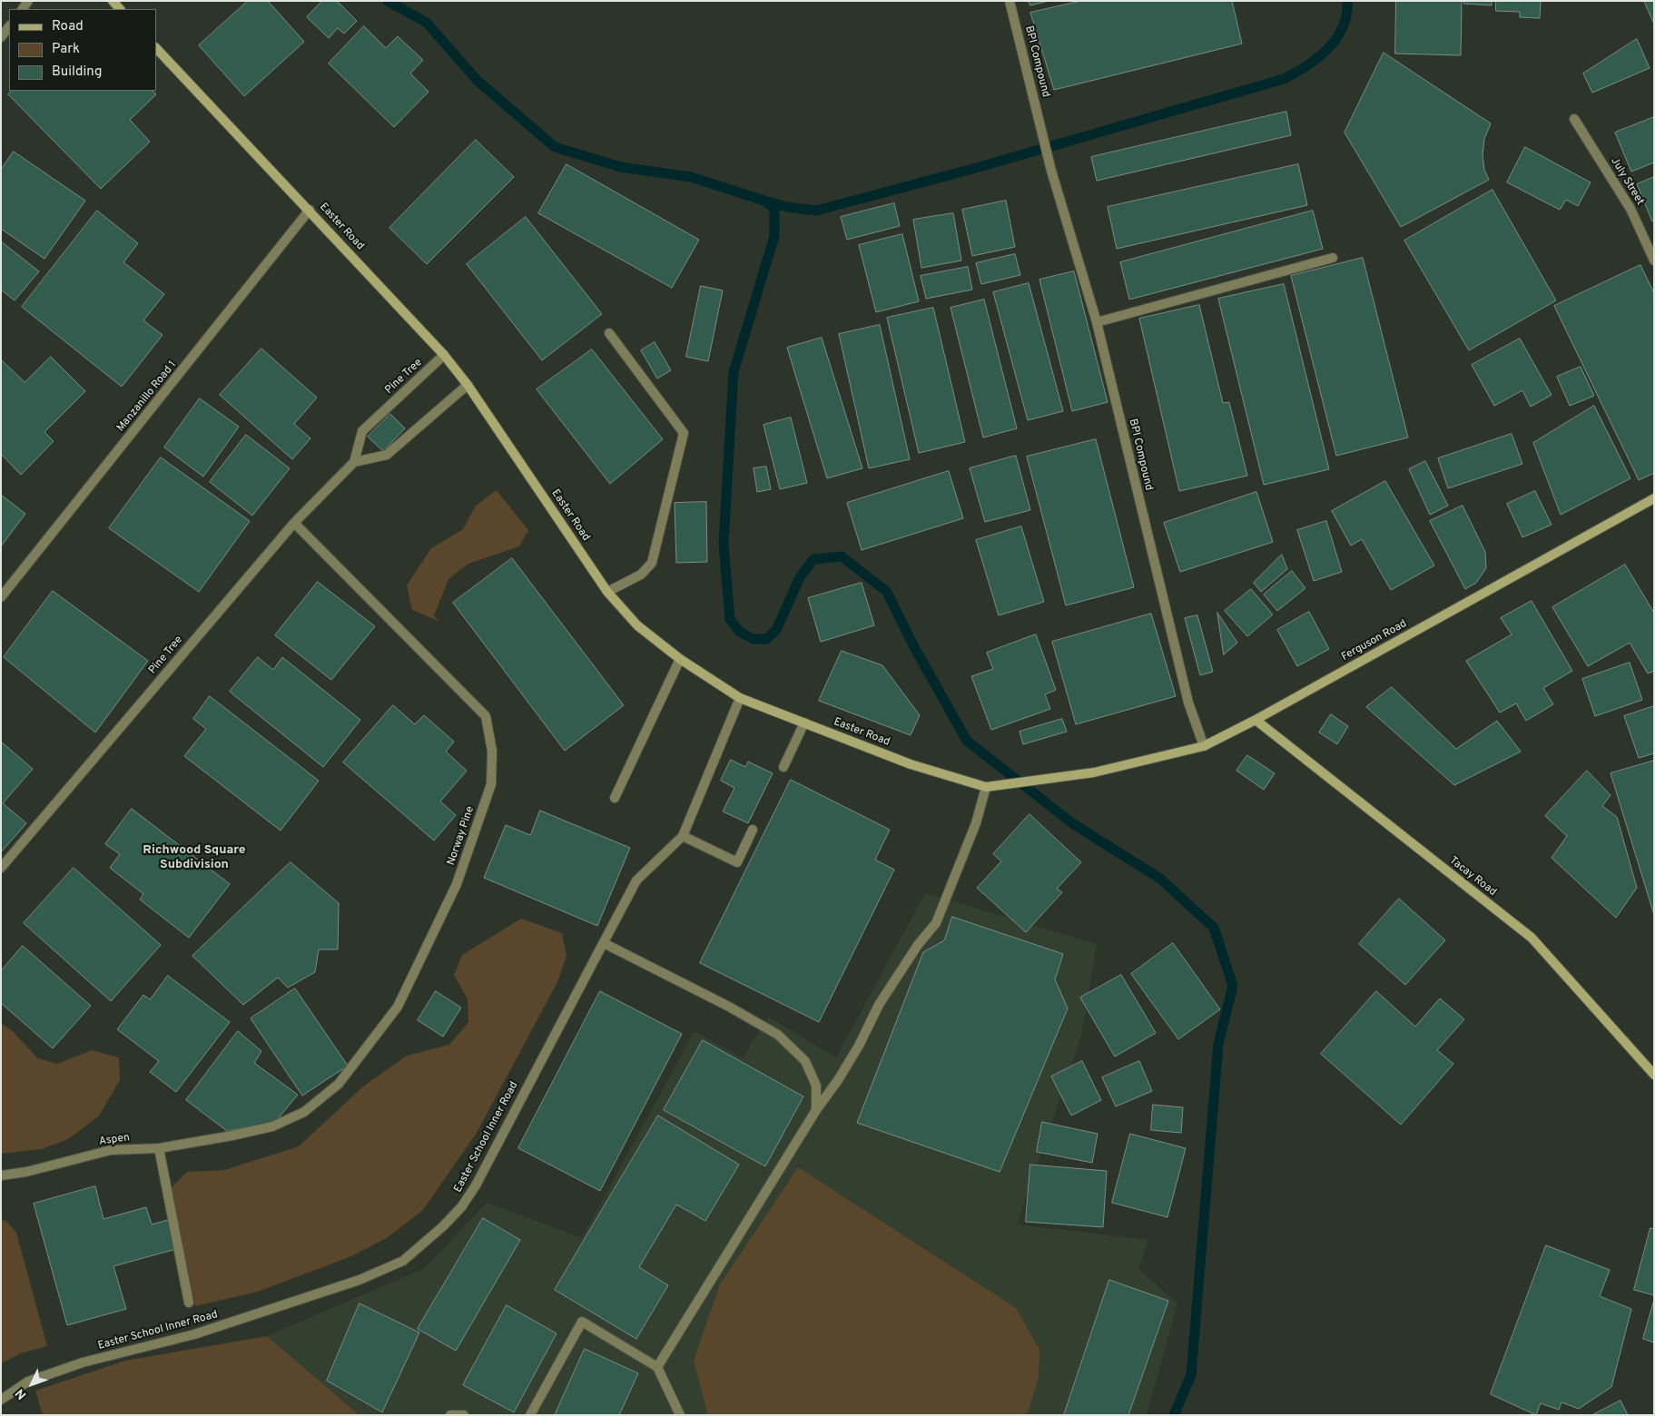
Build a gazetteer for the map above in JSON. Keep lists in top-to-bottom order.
{
  "streets": {
    "main road": ["Easter Road", "Ferguson Road", "Tacay Road"],
    "street": [
      "BPI Compound",
      "July Street",
      "Pine Tree",
      "Manzanillo Road 1",
      "Norway Pine",
      "Easter School Inner Road",
      "Aspen"
    ]
  },
  "crossings": [
    ["BPI Compound", "Ferguson Road"],
    ["Easter Road", "Pine Tree"],
    ["Easter Road", "Manzanillo Road 1"],
    ["Easter Road", "Ferguson Road"],
    ["Pine Tree", "Norway Pine"],
    ["Ferguson Road", "Tacay Road"],
    ["Norway Pine", "Aspen"]
  ],
  "districts": ["Richwood Square Subdivision"],
  "legend": ["Road", "Park", "Building"],
  "north": "bottom left"
}
